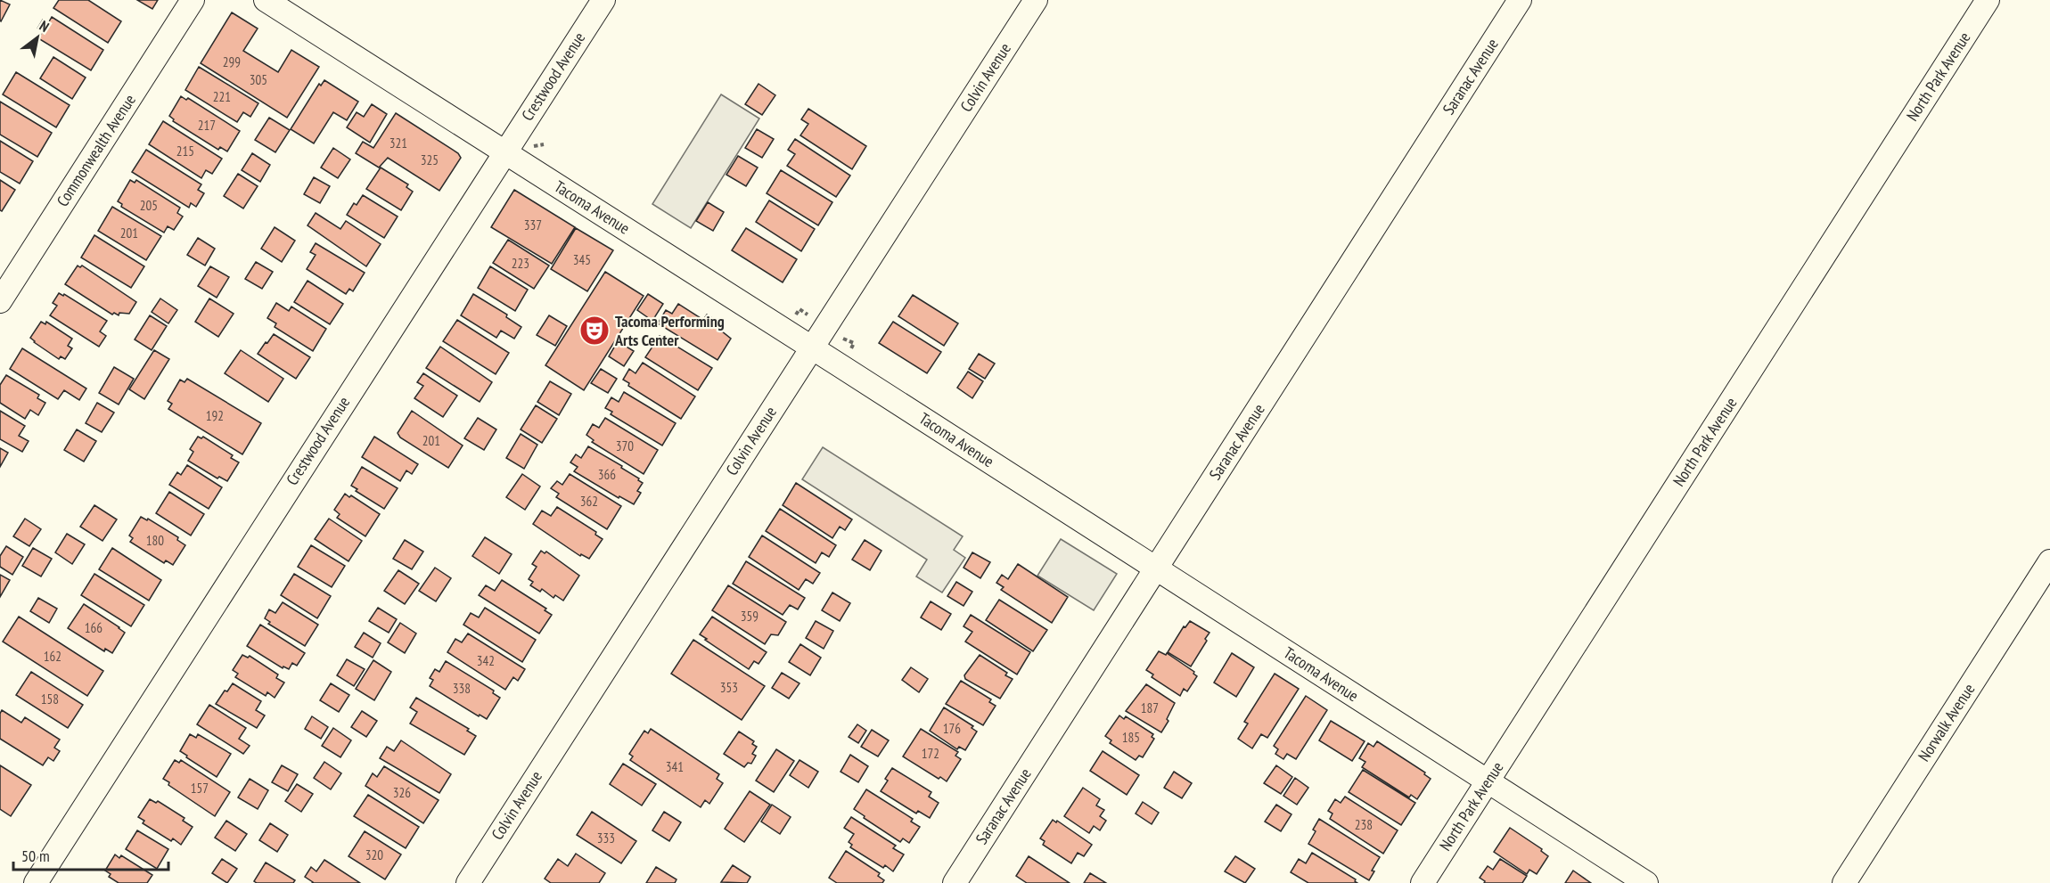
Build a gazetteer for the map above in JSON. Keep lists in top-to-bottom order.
{
  "streets": {
    "street": [
      "Crestwood Avenue",
      "Saranac Avenue",
      "North Park Avenue",
      "Colvin Avenue",
      "Commonwealth Avenue",
      "Tacoma Avenue",
      "Norwalk Avenue"
    ]
  },
  "crossings": [
    ["Crestwood Avenue", "Tacoma Avenue"],
    ["Saranac Avenue", "Tacoma Avenue"],
    ["North Park Avenue", "Tacoma Avenue"],
    ["Colvin Avenue", "Tacoma Avenue"]
  ],
  "places": {
    "theatre": ["Tacoma Performing Arts Center"]
  },
  "house_numbers": [
    "299",
    "305",
    "221",
    "217",
    "321",
    "215",
    "325",
    "205",
    "337",
    "201",
    "345",
    "223",
    "192",
    "201",
    "370",
    "366",
    "362",
    "180",
    "359",
    "166",
    "162",
    "342",
    "353",
    "338",
    "158",
    "187",
    "176",
    "185",
    "172",
    "341",
    "157",
    "326",
    "238",
    "333",
    "320"
  ],
  "scale_bar": "50 m",
  "north": "top right"
}
